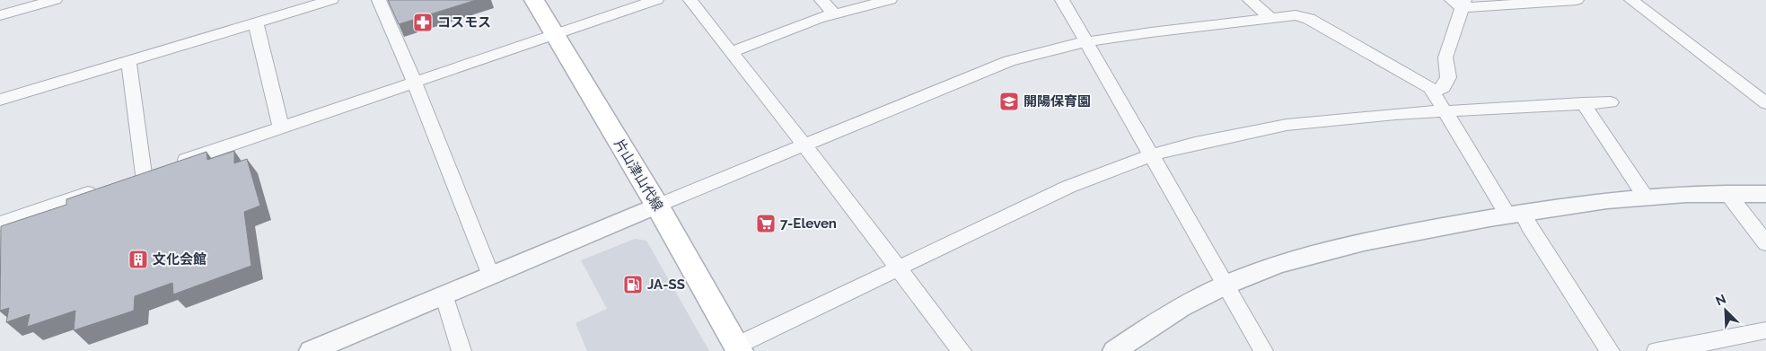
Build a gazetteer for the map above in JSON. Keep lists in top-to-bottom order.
{
  "streets": {
    "main road": ["片山津山代線"]
  },
  "places": {
    "pharmacy": ["コスモス"],
    "school or university": ["開陽保育園"],
    "supermarket": ["7-Eleven"],
    "building": ["文化会館"],
    "fuel station": ["JA-SS"]
  },
  "north": "top left"
}
